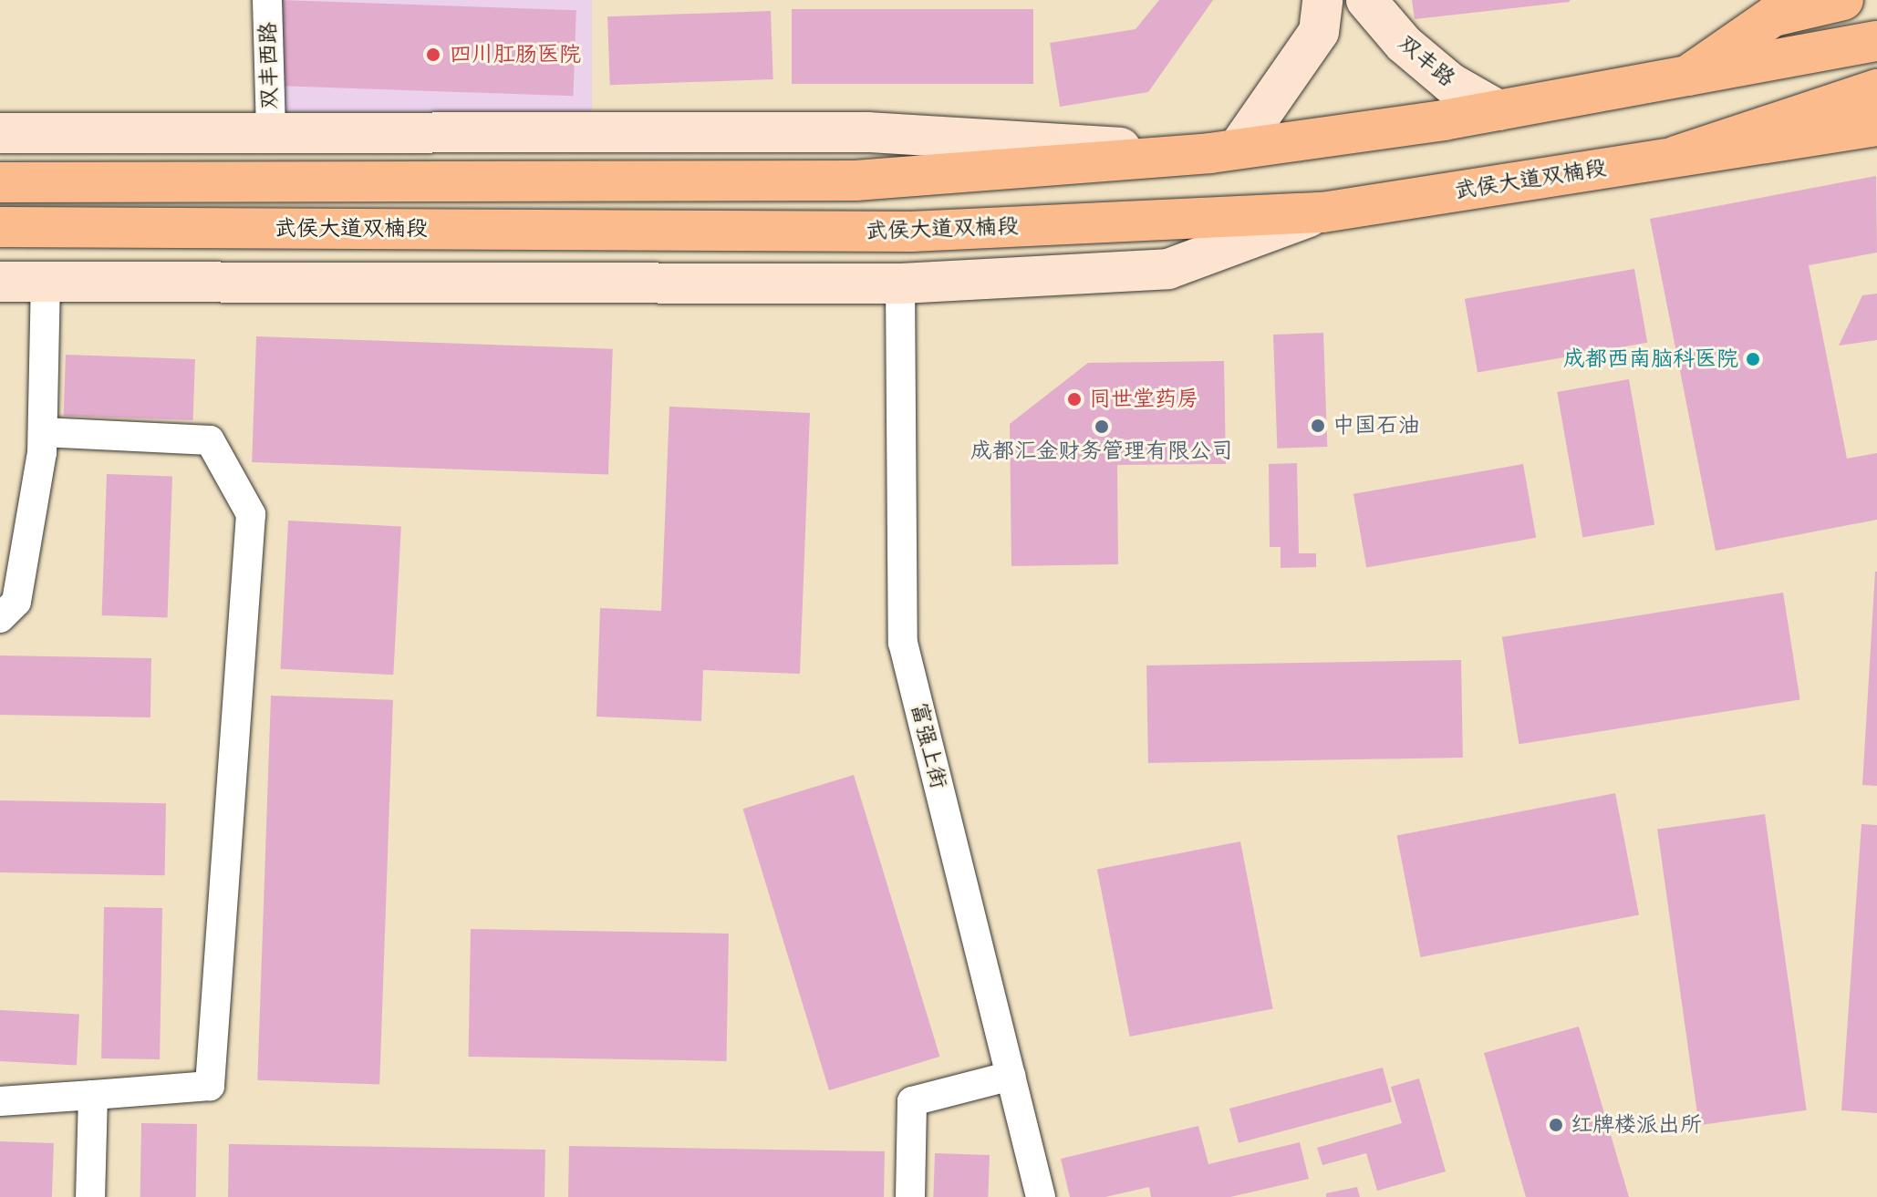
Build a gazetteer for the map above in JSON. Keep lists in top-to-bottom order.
{
  "streets": {
    "main road": ["双丰路", "武侯大道双楠段"],
    "street": ["双丰西路", "富强上街"]
  },
  "places": [
    "四川肛肠医院",
    "成都西南脑科医院",
    "同世堂药房",
    "中国石油",
    "成都汇金财务管理有限公司",
    "红牌楼派出所"
  ]
}
